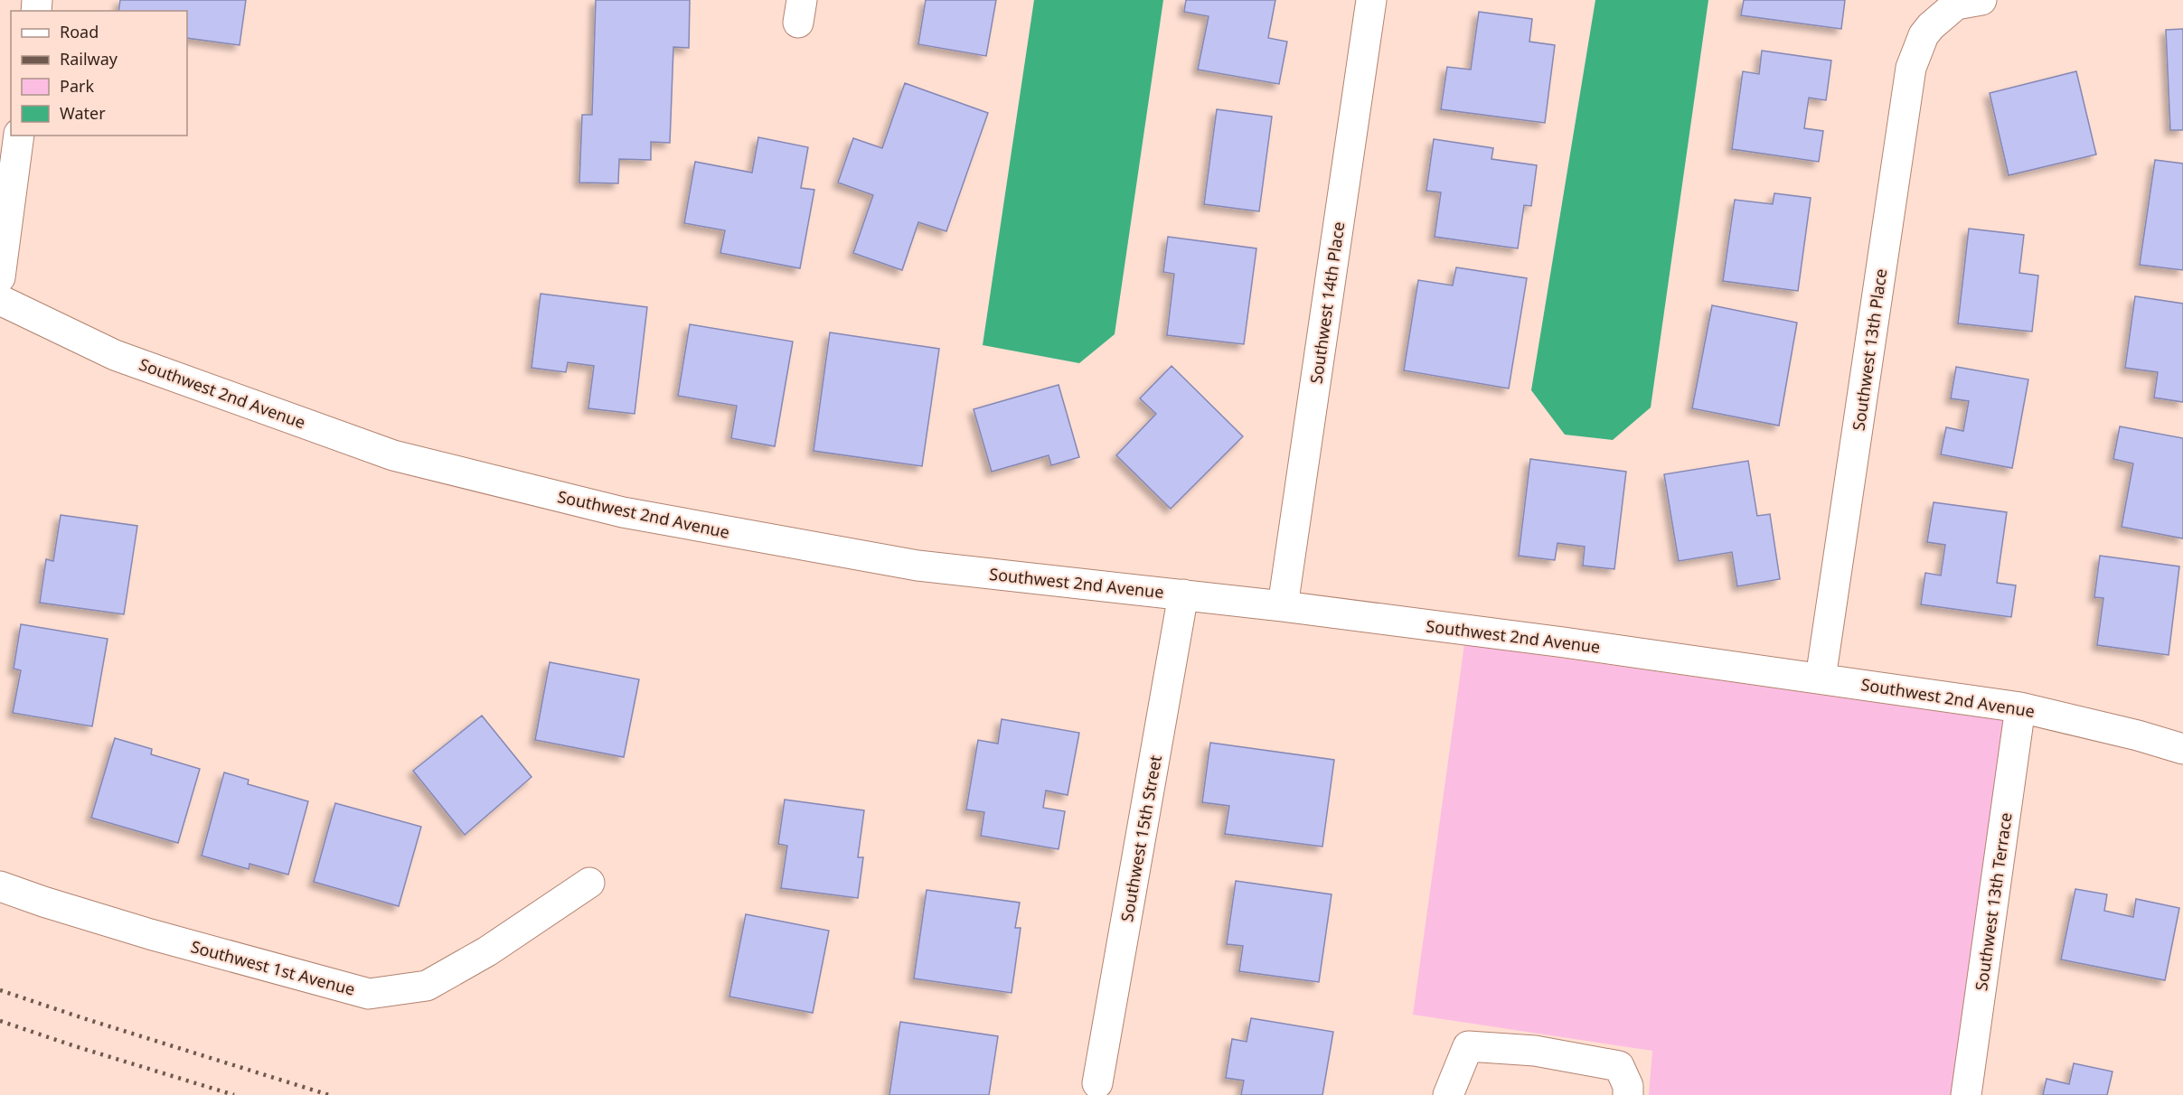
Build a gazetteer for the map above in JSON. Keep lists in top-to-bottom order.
{
  "streets": {
    "street": [
      "Southwest 14th Place",
      "Southwest 13th Place",
      "Southwest 2nd Avenue",
      "Southwest 15th Street",
      "Southwest 13th Terrace",
      "Southwest 1st Avenue"
    ]
  },
  "crossings": [
    ["Southwest 14th Place", "Southwest 2nd Avenue"],
    ["Southwest 13th Place", "Southwest 2nd Avenue"],
    ["Southwest 2nd Avenue", "Southwest 15th Street"],
    ["Southwest 2nd Avenue", "Southwest 13th Terrace"]
  ],
  "legend": [
    "Road",
    "Railway",
    "Park",
    "Water"
  ]
}
